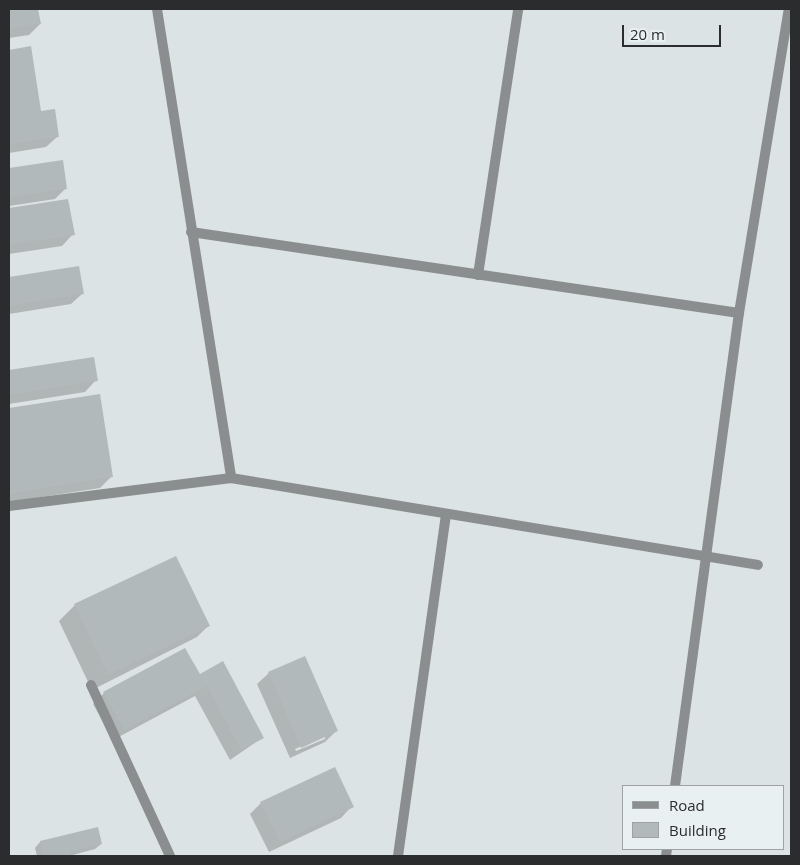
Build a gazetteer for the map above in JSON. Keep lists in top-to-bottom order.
{
  "legend": ["Road", "Building"],
  "scale_bar": "20 m"
}
